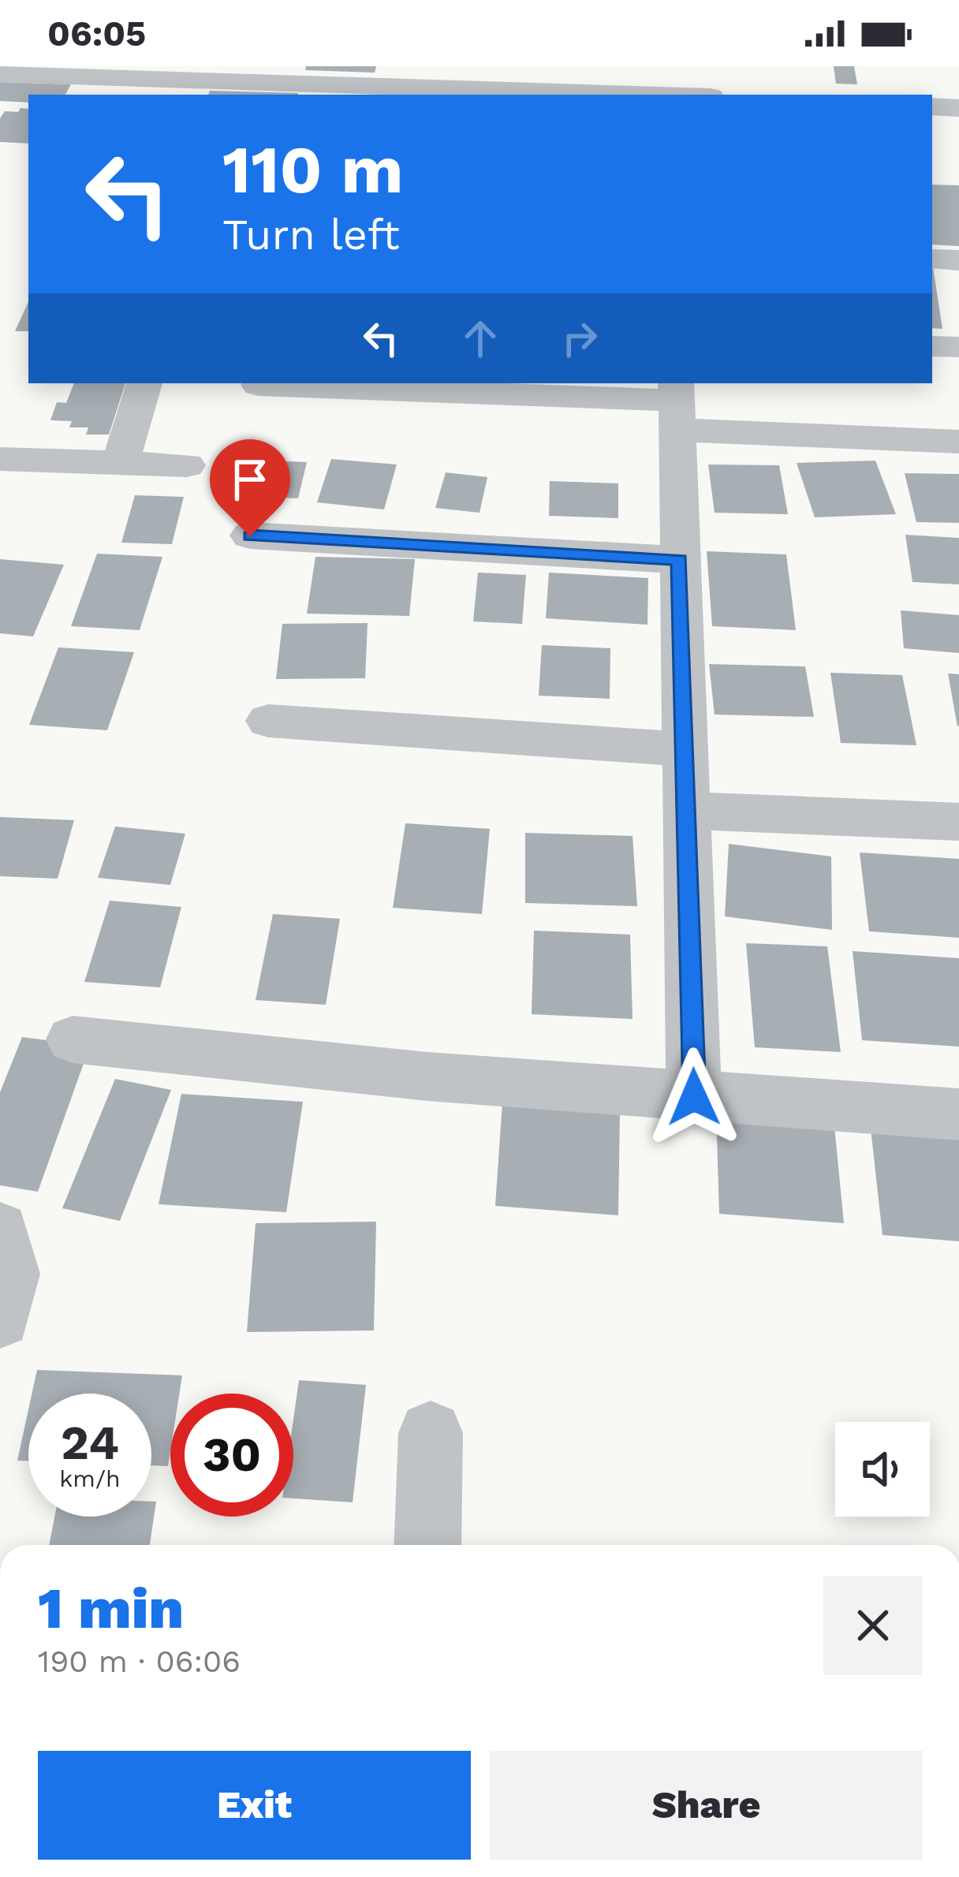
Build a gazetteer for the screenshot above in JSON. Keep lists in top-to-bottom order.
{
  "page": {
    "status": "06:05",
    "turn": ["110 m", "Turn left"],
    "speed": "24 km/h",
    "limit": "30",
    "heading": ["1 min", "190 m · 06:06"],
    "buttons": ["Exit", "Share"]
  }
}
